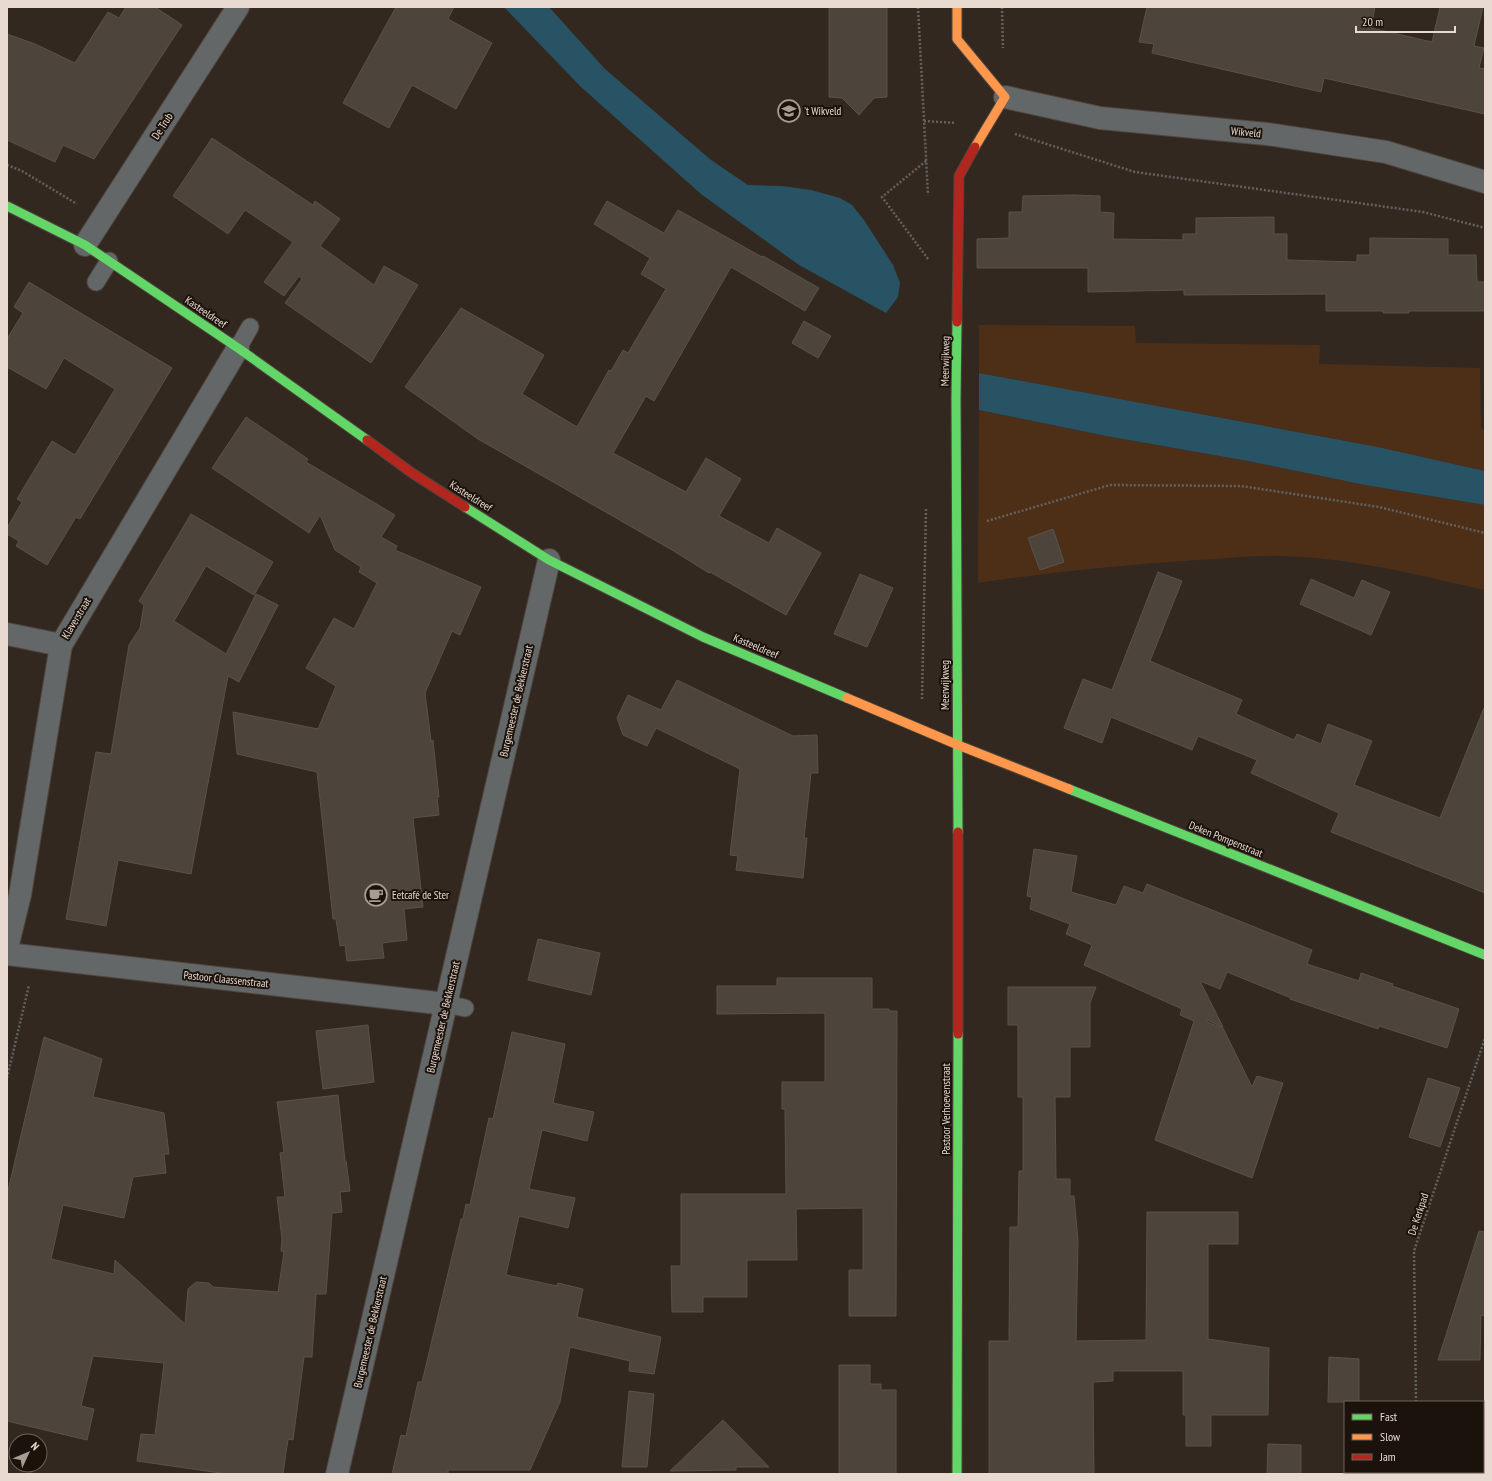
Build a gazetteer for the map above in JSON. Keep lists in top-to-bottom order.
{
  "streets": {
    "street": [
      "De Trub",
      "Wikveld",
      "Kasteeldreef",
      "Meerwijkweg",
      "Klaverstraat",
      "Burgemeester de Bekkerstraat",
      "Deken Pompenstraat",
      "Pastoor Claassenstraat",
      "Pastoor Verhoevenstraat"
    ],
    "path": ["De Kerkpad"]
  },
  "crossings": [
    ["De Trub", "Kasteeldreef"],
    ["Wikveld", "Meerwijkweg"],
    ["Kasteeldreef", "Meerwijkweg"],
    ["Kasteeldreef", "Klaverstraat"],
    ["Kasteeldreef", "Burgemeester de Bekkerstraat"],
    ["Kasteeldreef", "Deken Pompenstraat"],
    ["Kasteeldreef", "Pastoor Verhoevenstraat"],
    ["Meerwijkweg", "Deken Pompenstraat"],
    ["Meerwijkweg", "Pastoor Verhoevenstraat"],
    ["Burgemeester de Bekkerstraat", "Pastoor Claassenstraat"],
    ["Deken Pompenstraat", "Pastoor Verhoevenstraat"]
  ],
  "places": {
    "school or university": ["'t Wikveld"],
    "cafe": ["Eetcafé de Ster"]
  },
  "legend": ["Fast", "Slow", "Jam"],
  "scale_bar": "20 m",
  "north": "top right"
}
